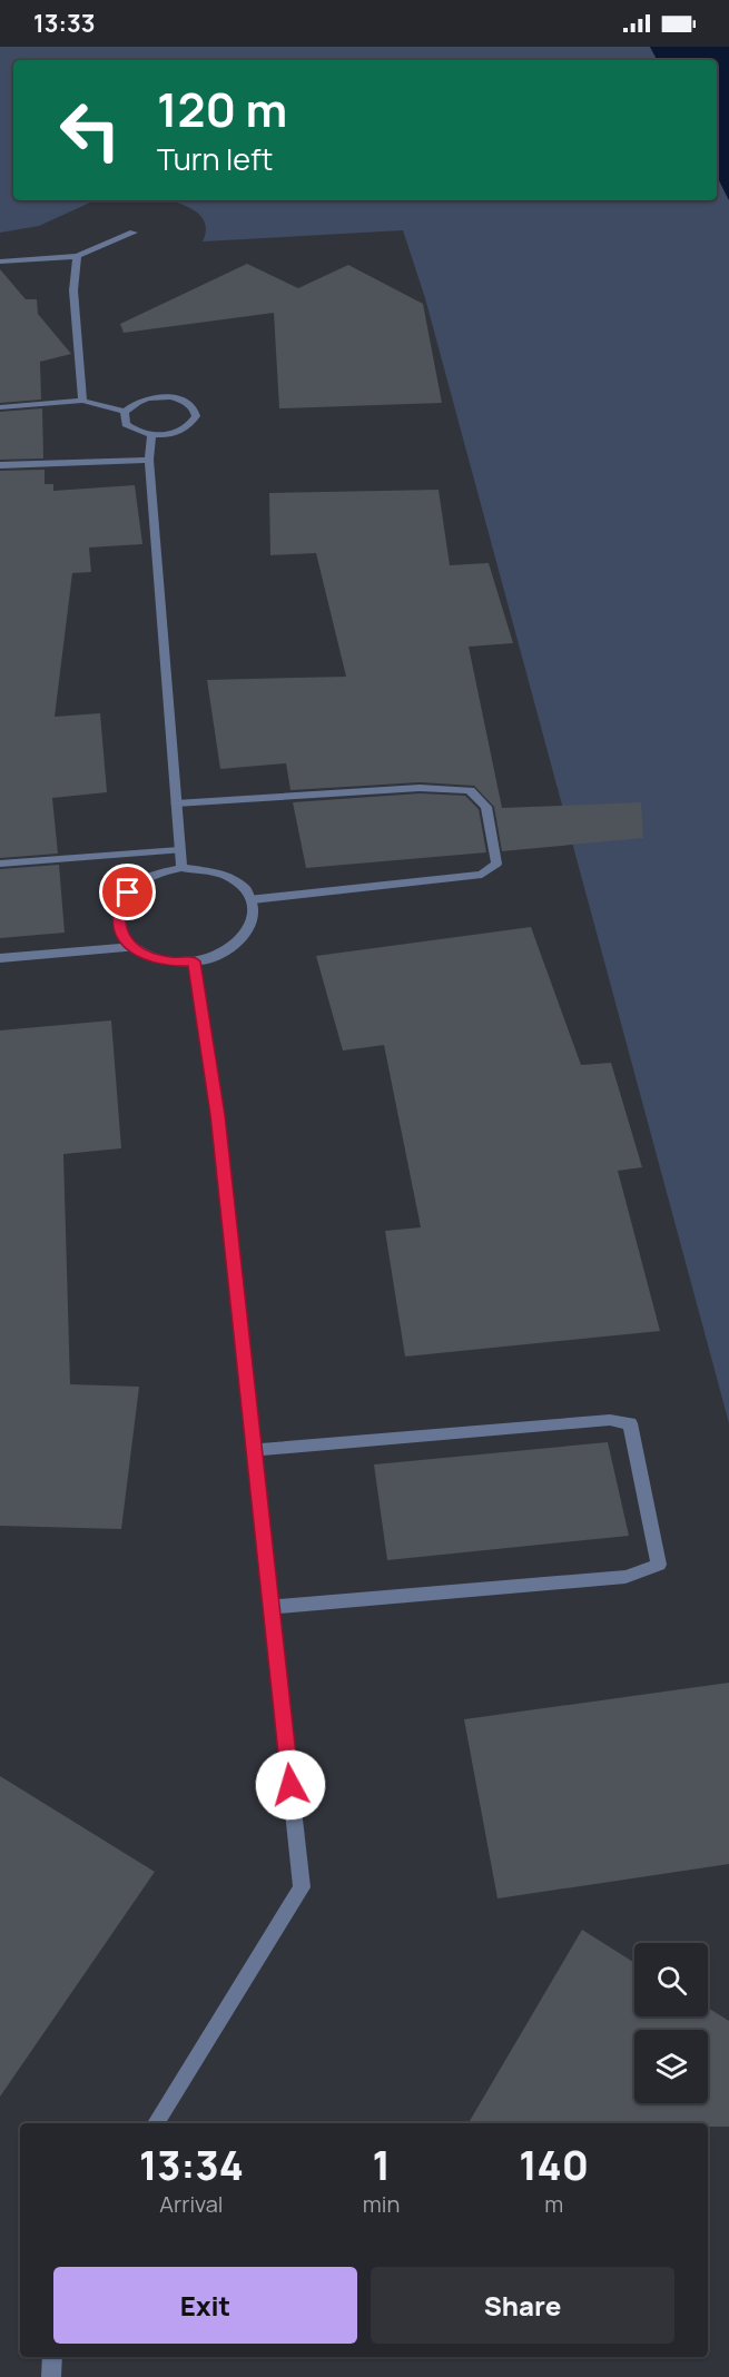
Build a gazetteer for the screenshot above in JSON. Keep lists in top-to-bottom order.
{
  "page": {
    "status": "13:33",
    "turn": ["120 m", "Turn left"],
    "eta": [
      "13:34",
      "Arrival",
      "1",
      "min",
      "140",
      "m"
    ],
    "buttons": ["Exit", "Share"]
  }
}
